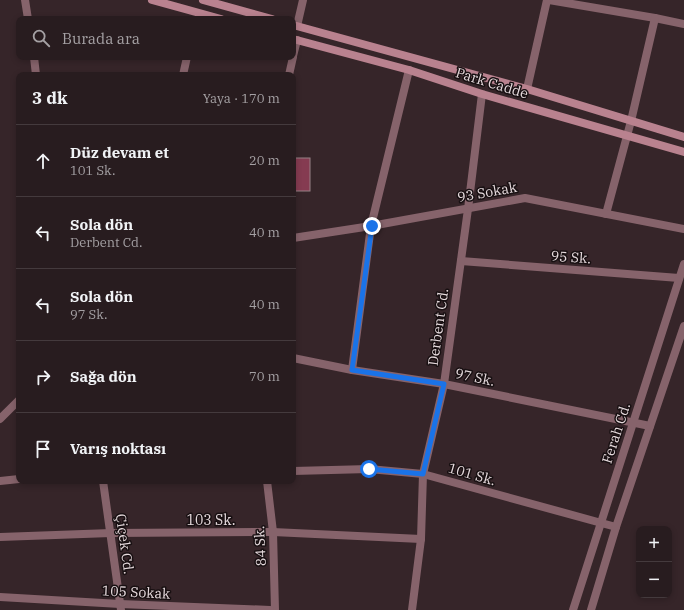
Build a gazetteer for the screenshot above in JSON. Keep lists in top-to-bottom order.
{
  "streets": {
    "main road": ["Park Cadde"],
    "street": [
      "93 Sokak",
      "95 Sk.",
      "Derbent Cd.",
      "97 Sk.",
      "Ferah Cd.",
      "101 Sk.",
      "103 Sk.",
      "Çiçek Cd.",
      "84 Sk.",
      "105 Sokak"
    ]
  },
  "crossings": [
    ["Park Cadde", "Derbent Cd."],
    ["93 Sokak", "Derbent Cd."],
    ["95 Sk.", "Derbent Cd."],
    ["95 Sk.", "Ferah Cd."],
    ["Derbent Cd.", "97 Sk."],
    ["Derbent Cd.", "101 Sk."],
    ["Derbent Cd.", "103 Sk."],
    ["97 Sk.", "Ferah Cd."],
    ["Ferah Cd.", "101 Sk."],
    ["103 Sk.", "Çiçek Cd."],
    ["103 Sk.", "84 Sk."],
    ["Çiçek Cd.", "105 Sokak"]
  ],
  "page": {
    "search": "Burada ara",
    "heading": ["3 dk", "Yaya · 170 m"],
    "list": [
      ["Düz devam et", "101 Sk.", "20 m"],
      ["Sola dön", "Derbent Cd.", "40 m"],
      ["Sola dön", "97 Sk.", "40 m"],
      ["Sağa dön", "70 m"],
      "Varış noktası"
    ],
    "map_buttons": ["+", "−"]
  }
}
